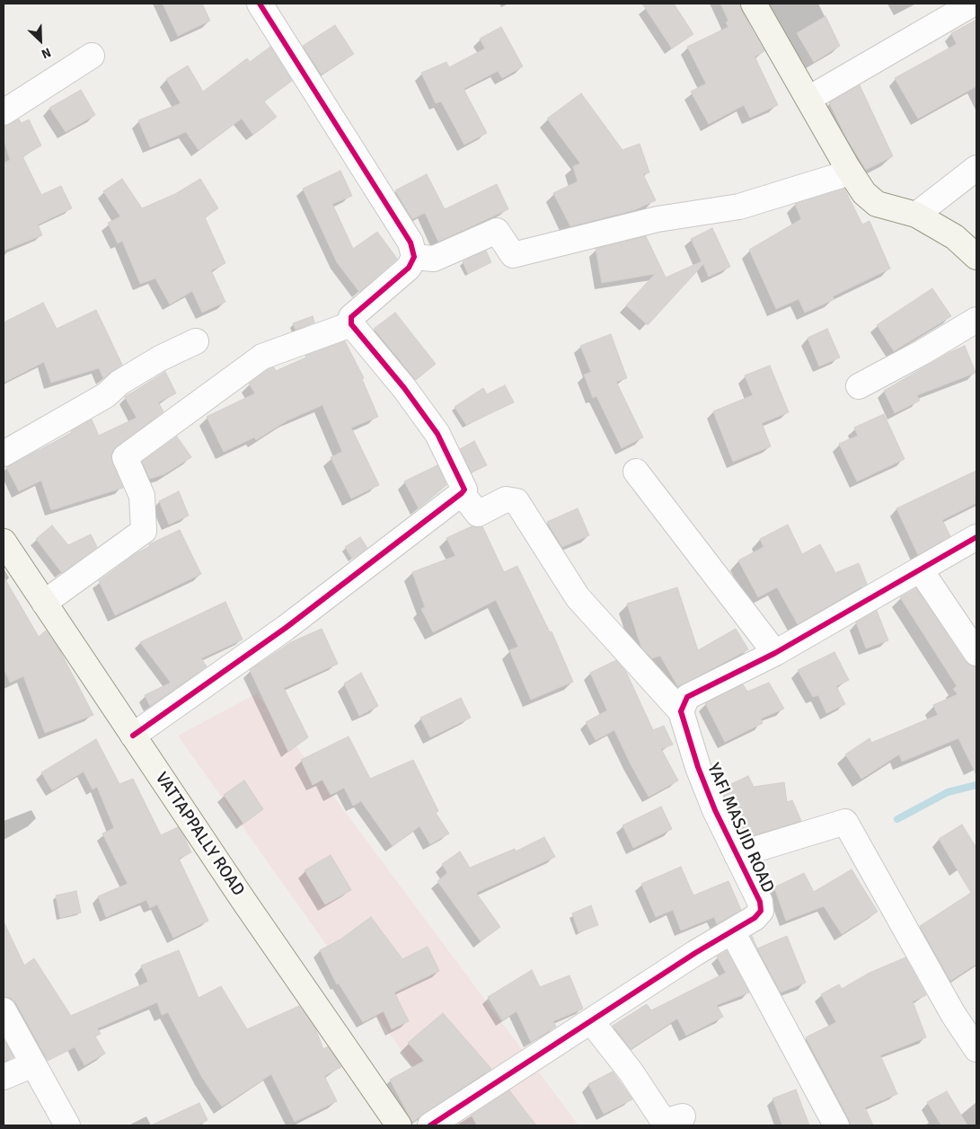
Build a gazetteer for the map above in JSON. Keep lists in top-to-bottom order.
{
  "streets": {
    "main road": ["VATTAPPALLY ROAD"],
    "street": ["YAFI MASJID ROAD"]
  },
  "north": "bottom right"
}
